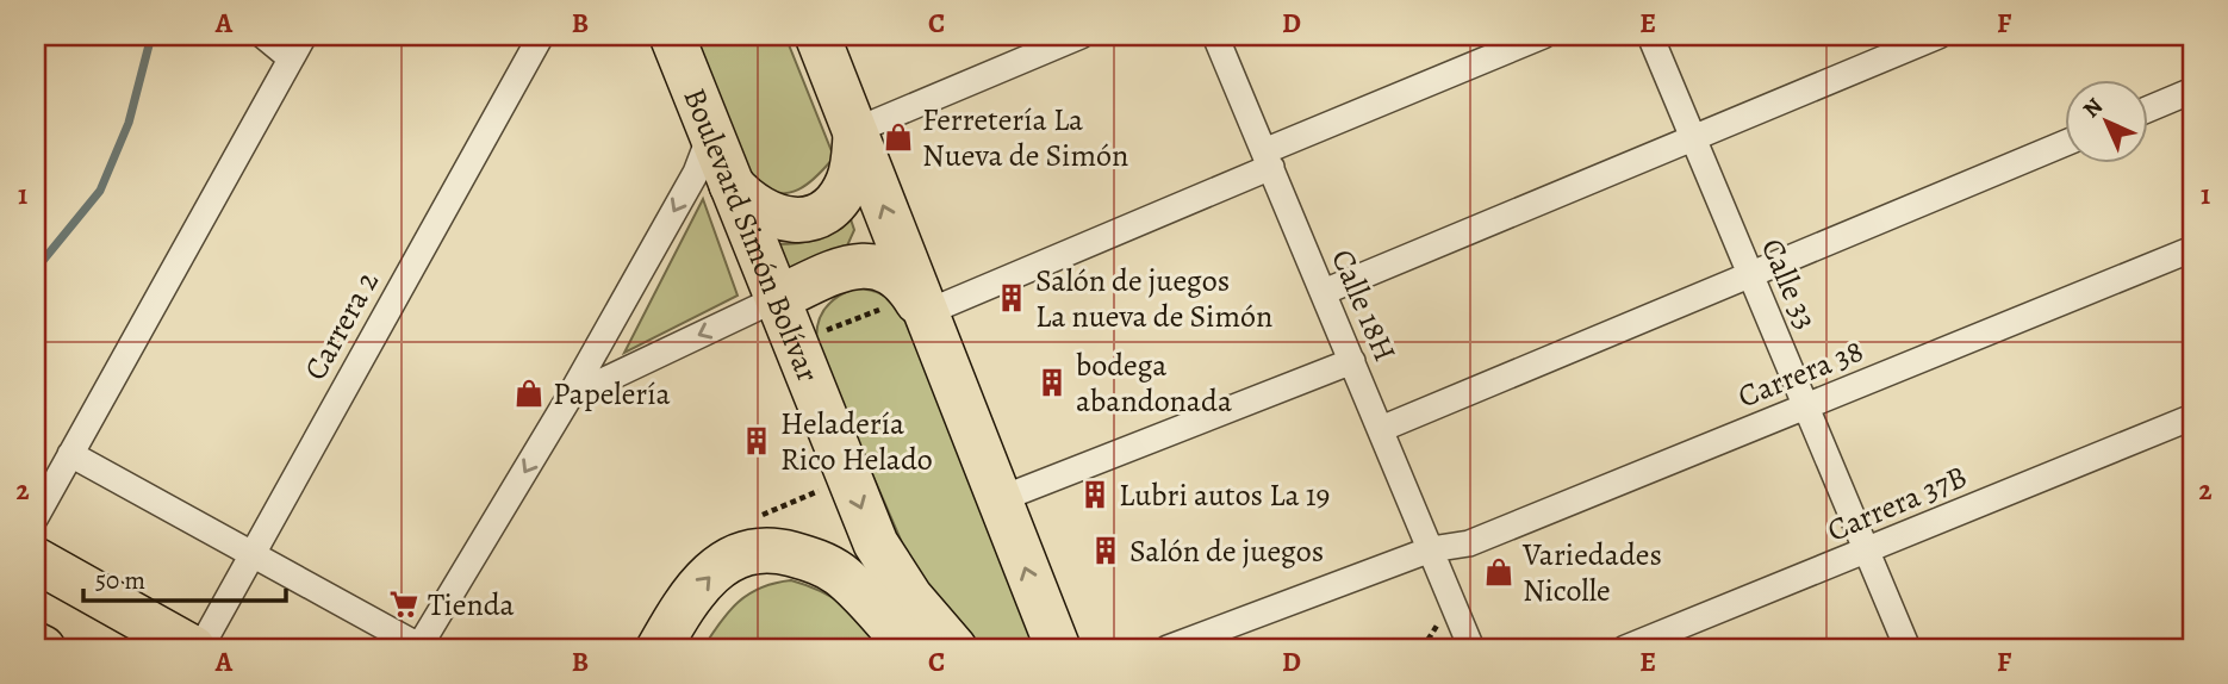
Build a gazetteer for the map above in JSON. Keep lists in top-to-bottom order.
{
  "streets": {
    "highway": ["Boulevard Simón Bolívar"],
    "street": [
      "Calle 33",
      "Calle 18H",
      "Carrera 2",
      "Carrera 38",
      "Carrera 37B"
    ]
  },
  "crossings": [
    ["Calle 33", "Carrera 38"],
    ["Calle 33", "Carrera 37B"],
    ["Calle 18H", "Carrera 38"]
  ],
  "places": {
    "shop": ["Ferretería La Nueva de Simón", "Papelería", "Variedades Nicolle"],
    "building": [
      "Salón de juegos La nueva de Simón",
      "bodega abandonada",
      "Heladería Rico Helado",
      "Lubri autos La 19",
      "Salón de juegos"
    ],
    "supermarket": ["Tienda"]
  },
  "scale_bar": "50 m",
  "north": "top left",
  "grid": {
    "columns": [
      "A",
      "B",
      "C",
      "D",
      "E",
      "F"
    ],
    "rows": ["1", "2"]
  }
}
